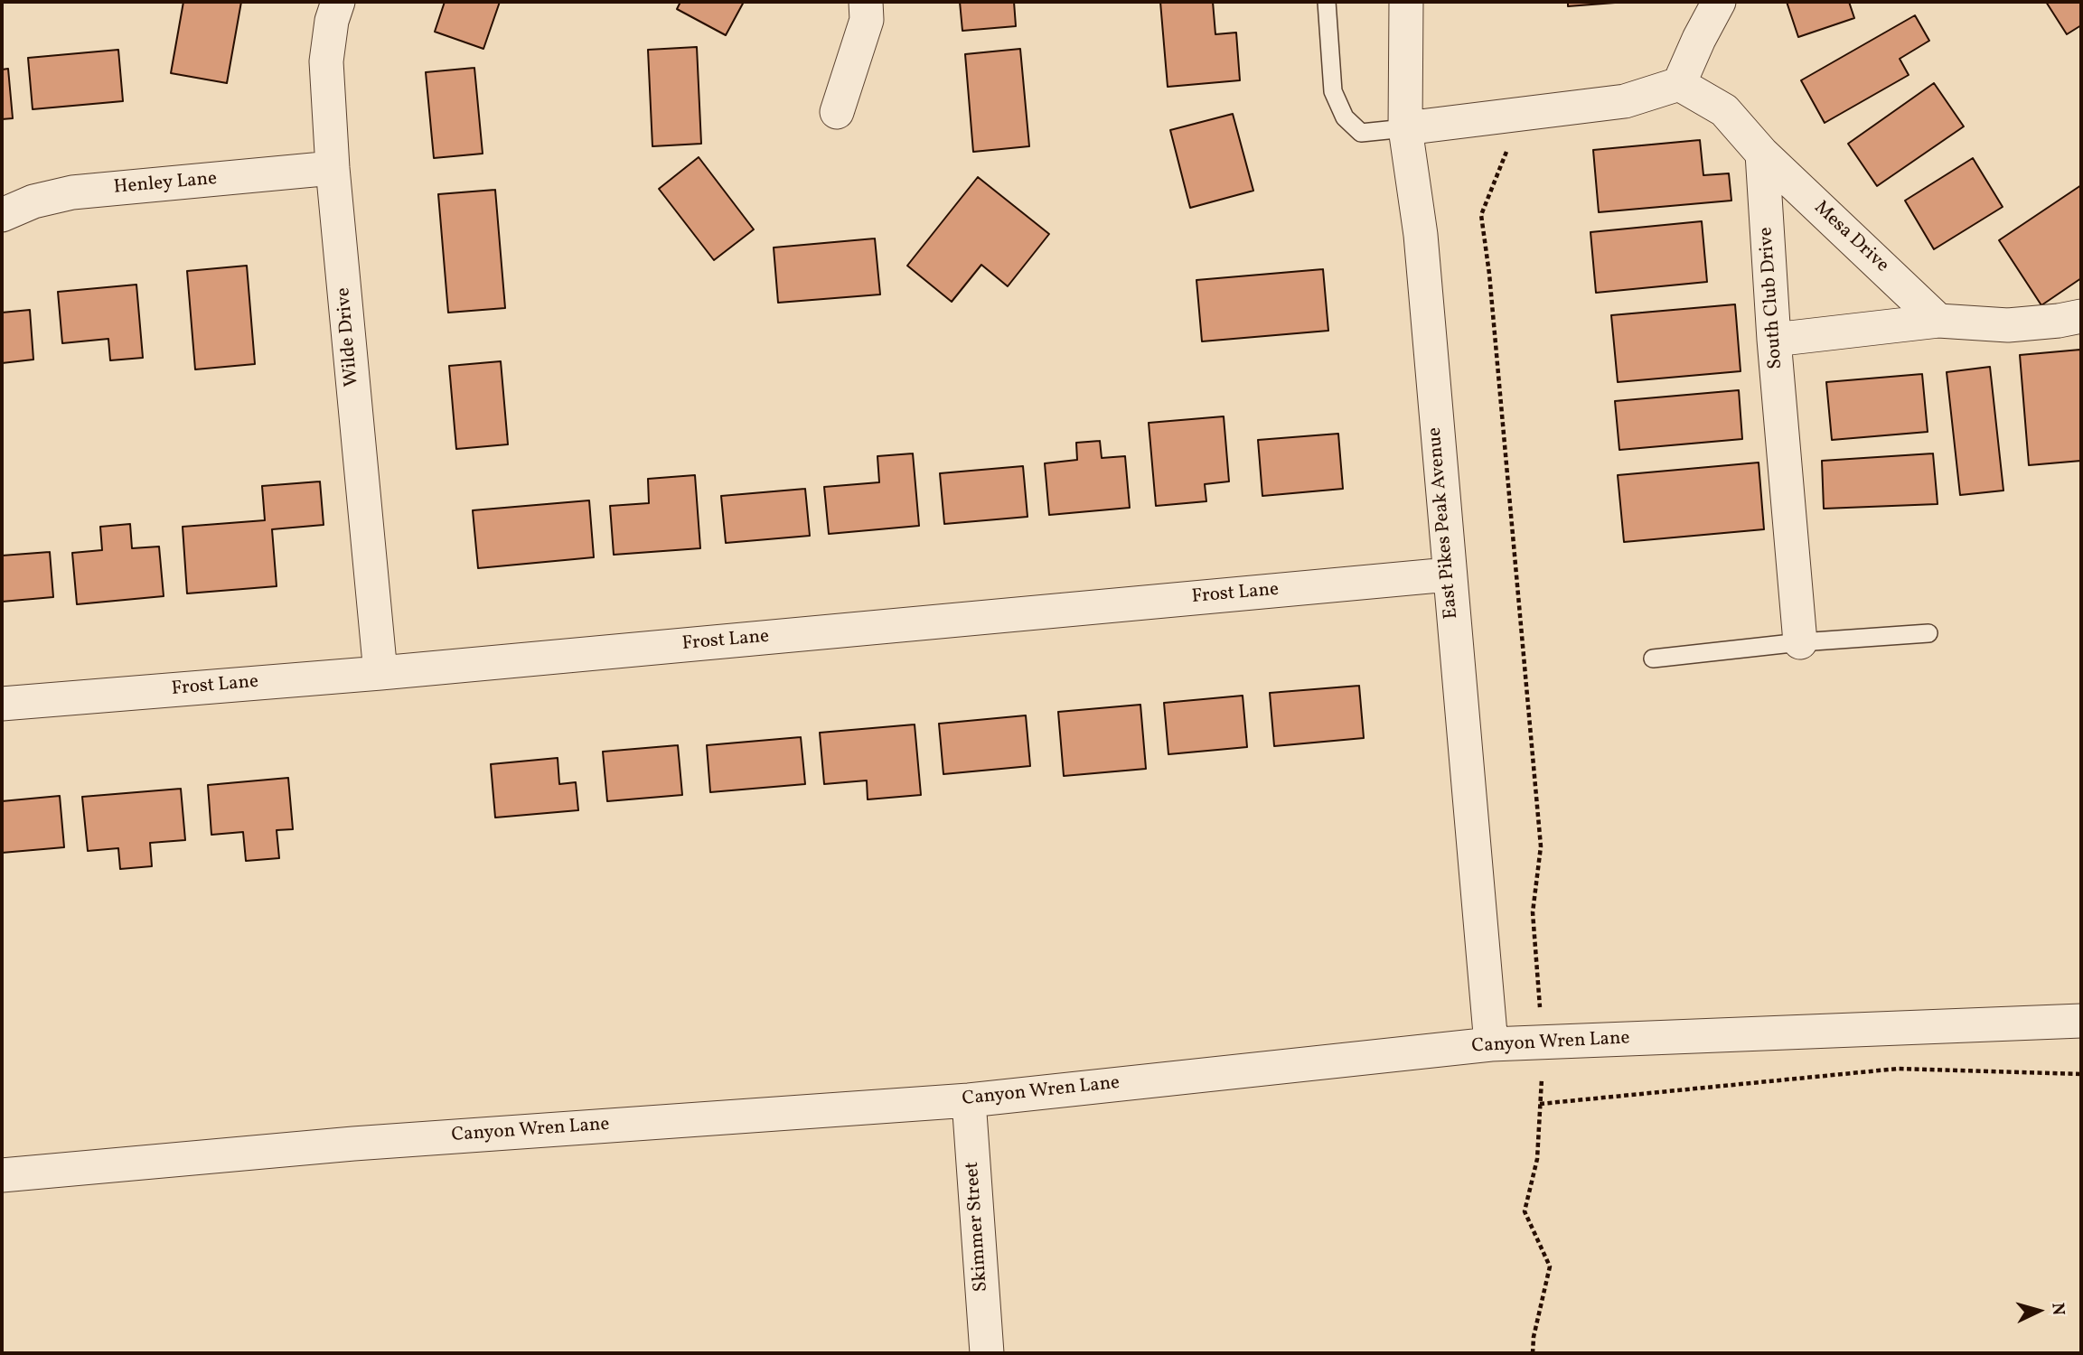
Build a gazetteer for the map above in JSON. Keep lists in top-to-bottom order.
{
  "streets": {
    "street": [
      "Henley Lane",
      "Mesa Drive",
      "South Club Drive",
      "Wilde Drive",
      "East Pikes Peak Avenue",
      "Frost Lane",
      "Canyon Wren Lane",
      "Skimmer Street"
    ]
  },
  "crossings": [
    ["Henley Lane", "Wilde Drive"],
    ["Mesa Drive", "South Club Drive"],
    ["Wilde Drive", "Frost Lane"],
    ["East Pikes Peak Avenue", "Frost Lane"],
    ["East Pikes Peak Avenue", "Canyon Wren Lane"],
    ["Canyon Wren Lane", "Skimmer Street"]
  ],
  "north": "right"
}
